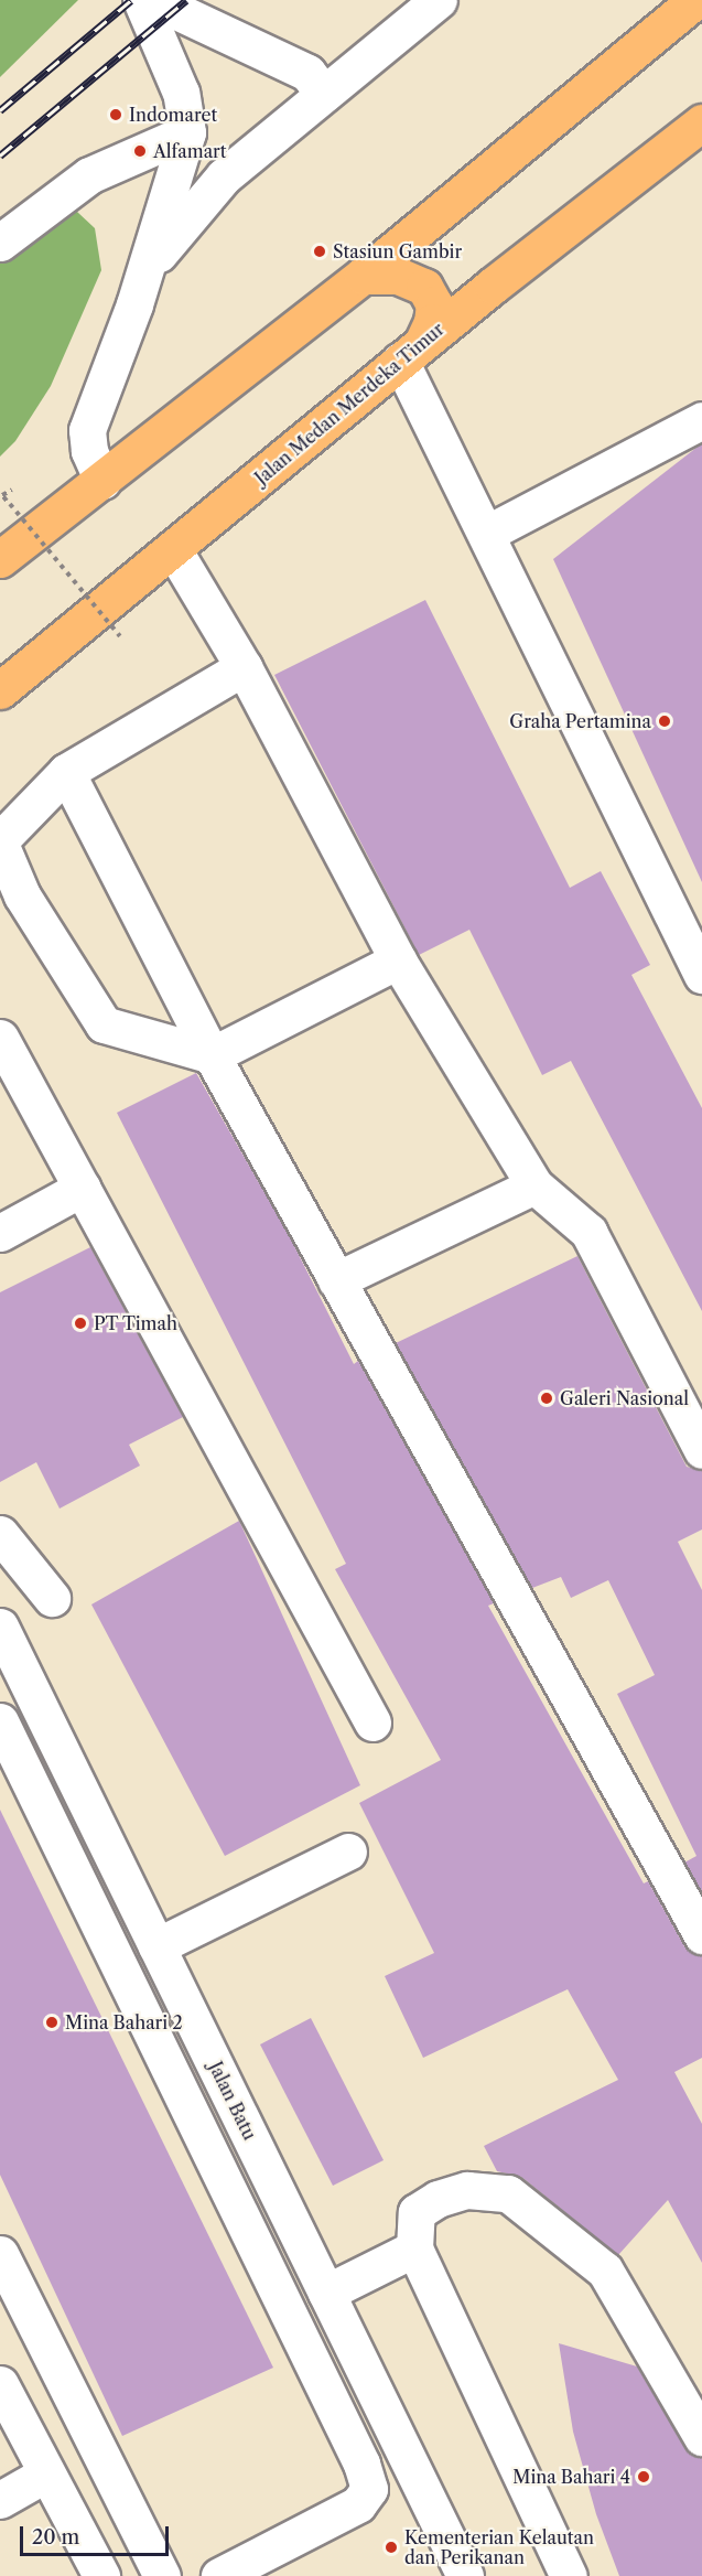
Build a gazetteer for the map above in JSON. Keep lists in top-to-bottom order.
{
  "streets": {
    "main road": ["Jalan Medan Merdeka Timur"],
    "lane": ["Jalan Batu"]
  },
  "places": [
    "Indomaret",
    "Alfamart",
    "Stasiun Gambir",
    "Graha Pertamina",
    "PT Timah",
    "Galeri Nasional",
    "Mina Bahari 2",
    "Mina Bahari 4",
    "Kementerian Kelautan dan Perikanan"
  ],
  "scale_bar": "20 m"
}
